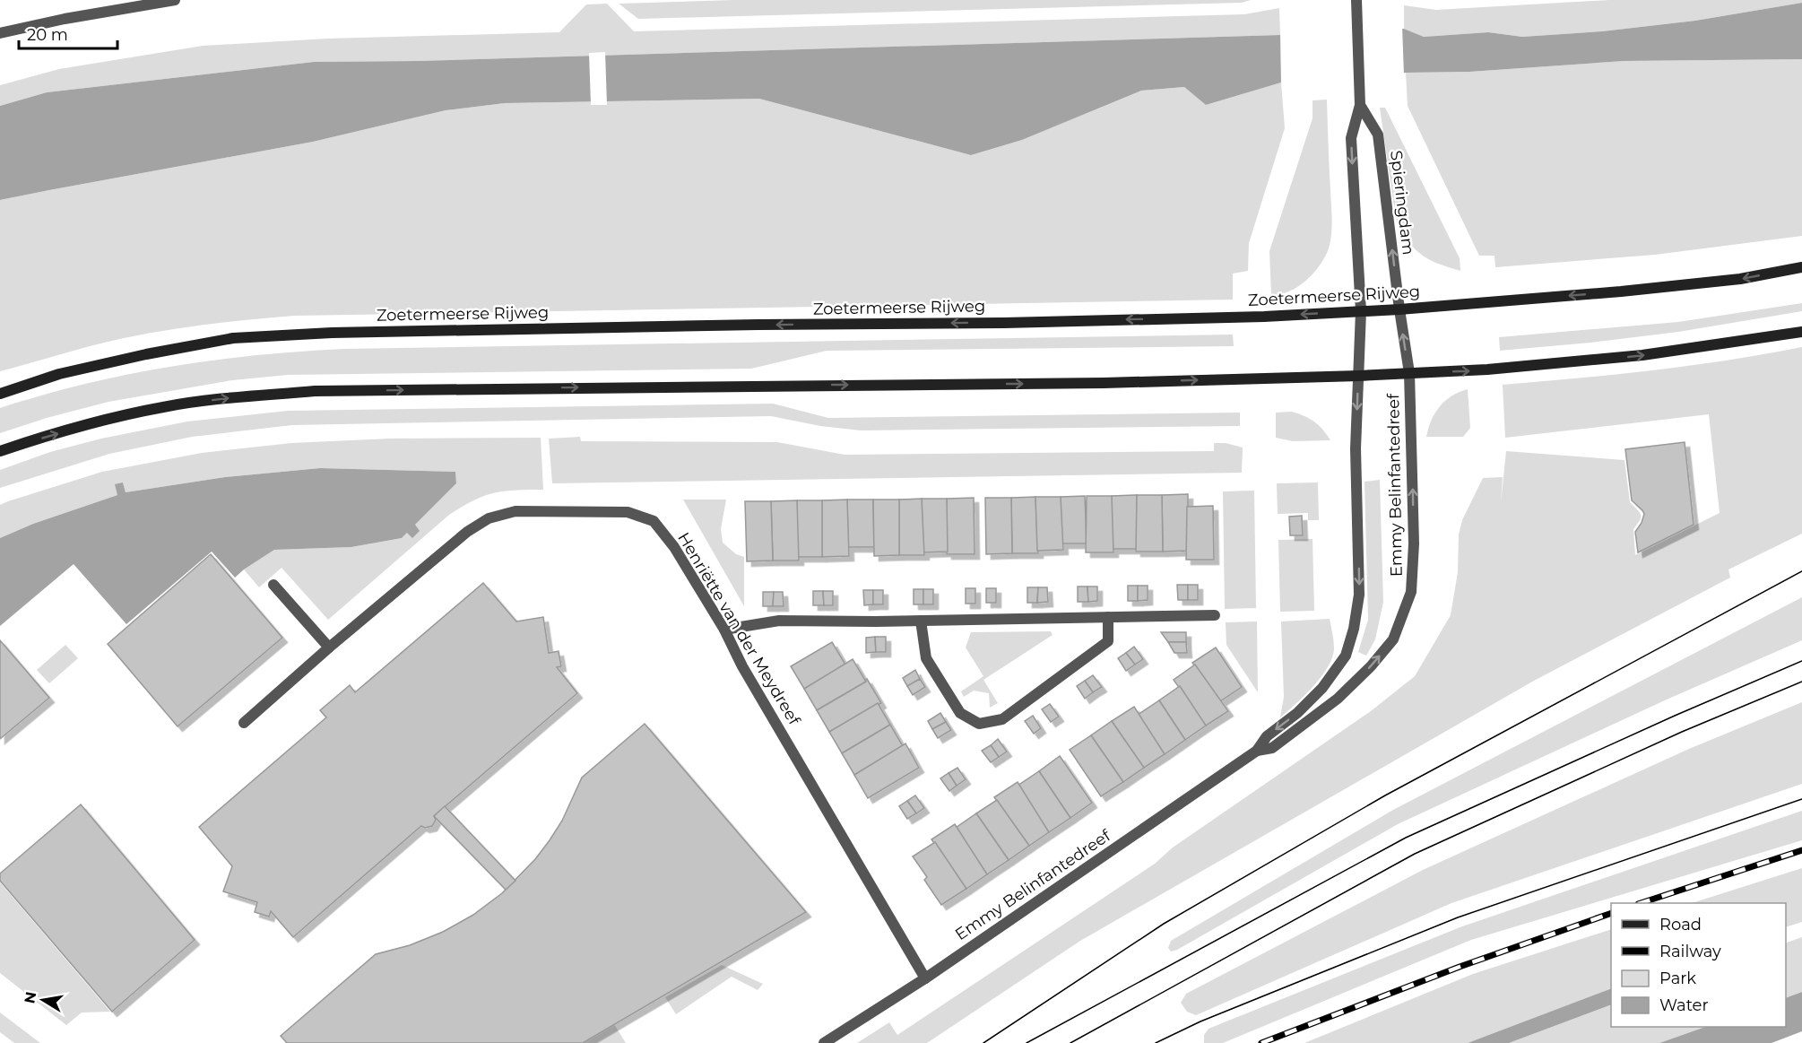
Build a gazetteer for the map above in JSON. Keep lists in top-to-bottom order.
{
  "streets": {
    "main road": ["Zoetermeerse Rijweg"],
    "street": ["Spieringdam", "Emmy Belinfantedreef", "Henriëtte van der Meydreef"]
  },
  "crossings": [
    ["Spieringdam", "Zoetermeerse Rijweg"],
    ["Spieringdam", "Emmy Belinfantedreef"],
    ["Zoetermeerse Rijweg", "Emmy Belinfantedreef"],
    ["Emmy Belinfantedreef", "Henriëtte van der Meydreef"]
  ],
  "legend": [
    "Road",
    "Railway",
    "Park",
    "Water"
  ],
  "scale_bar": "20 m",
  "north": "left"
}
